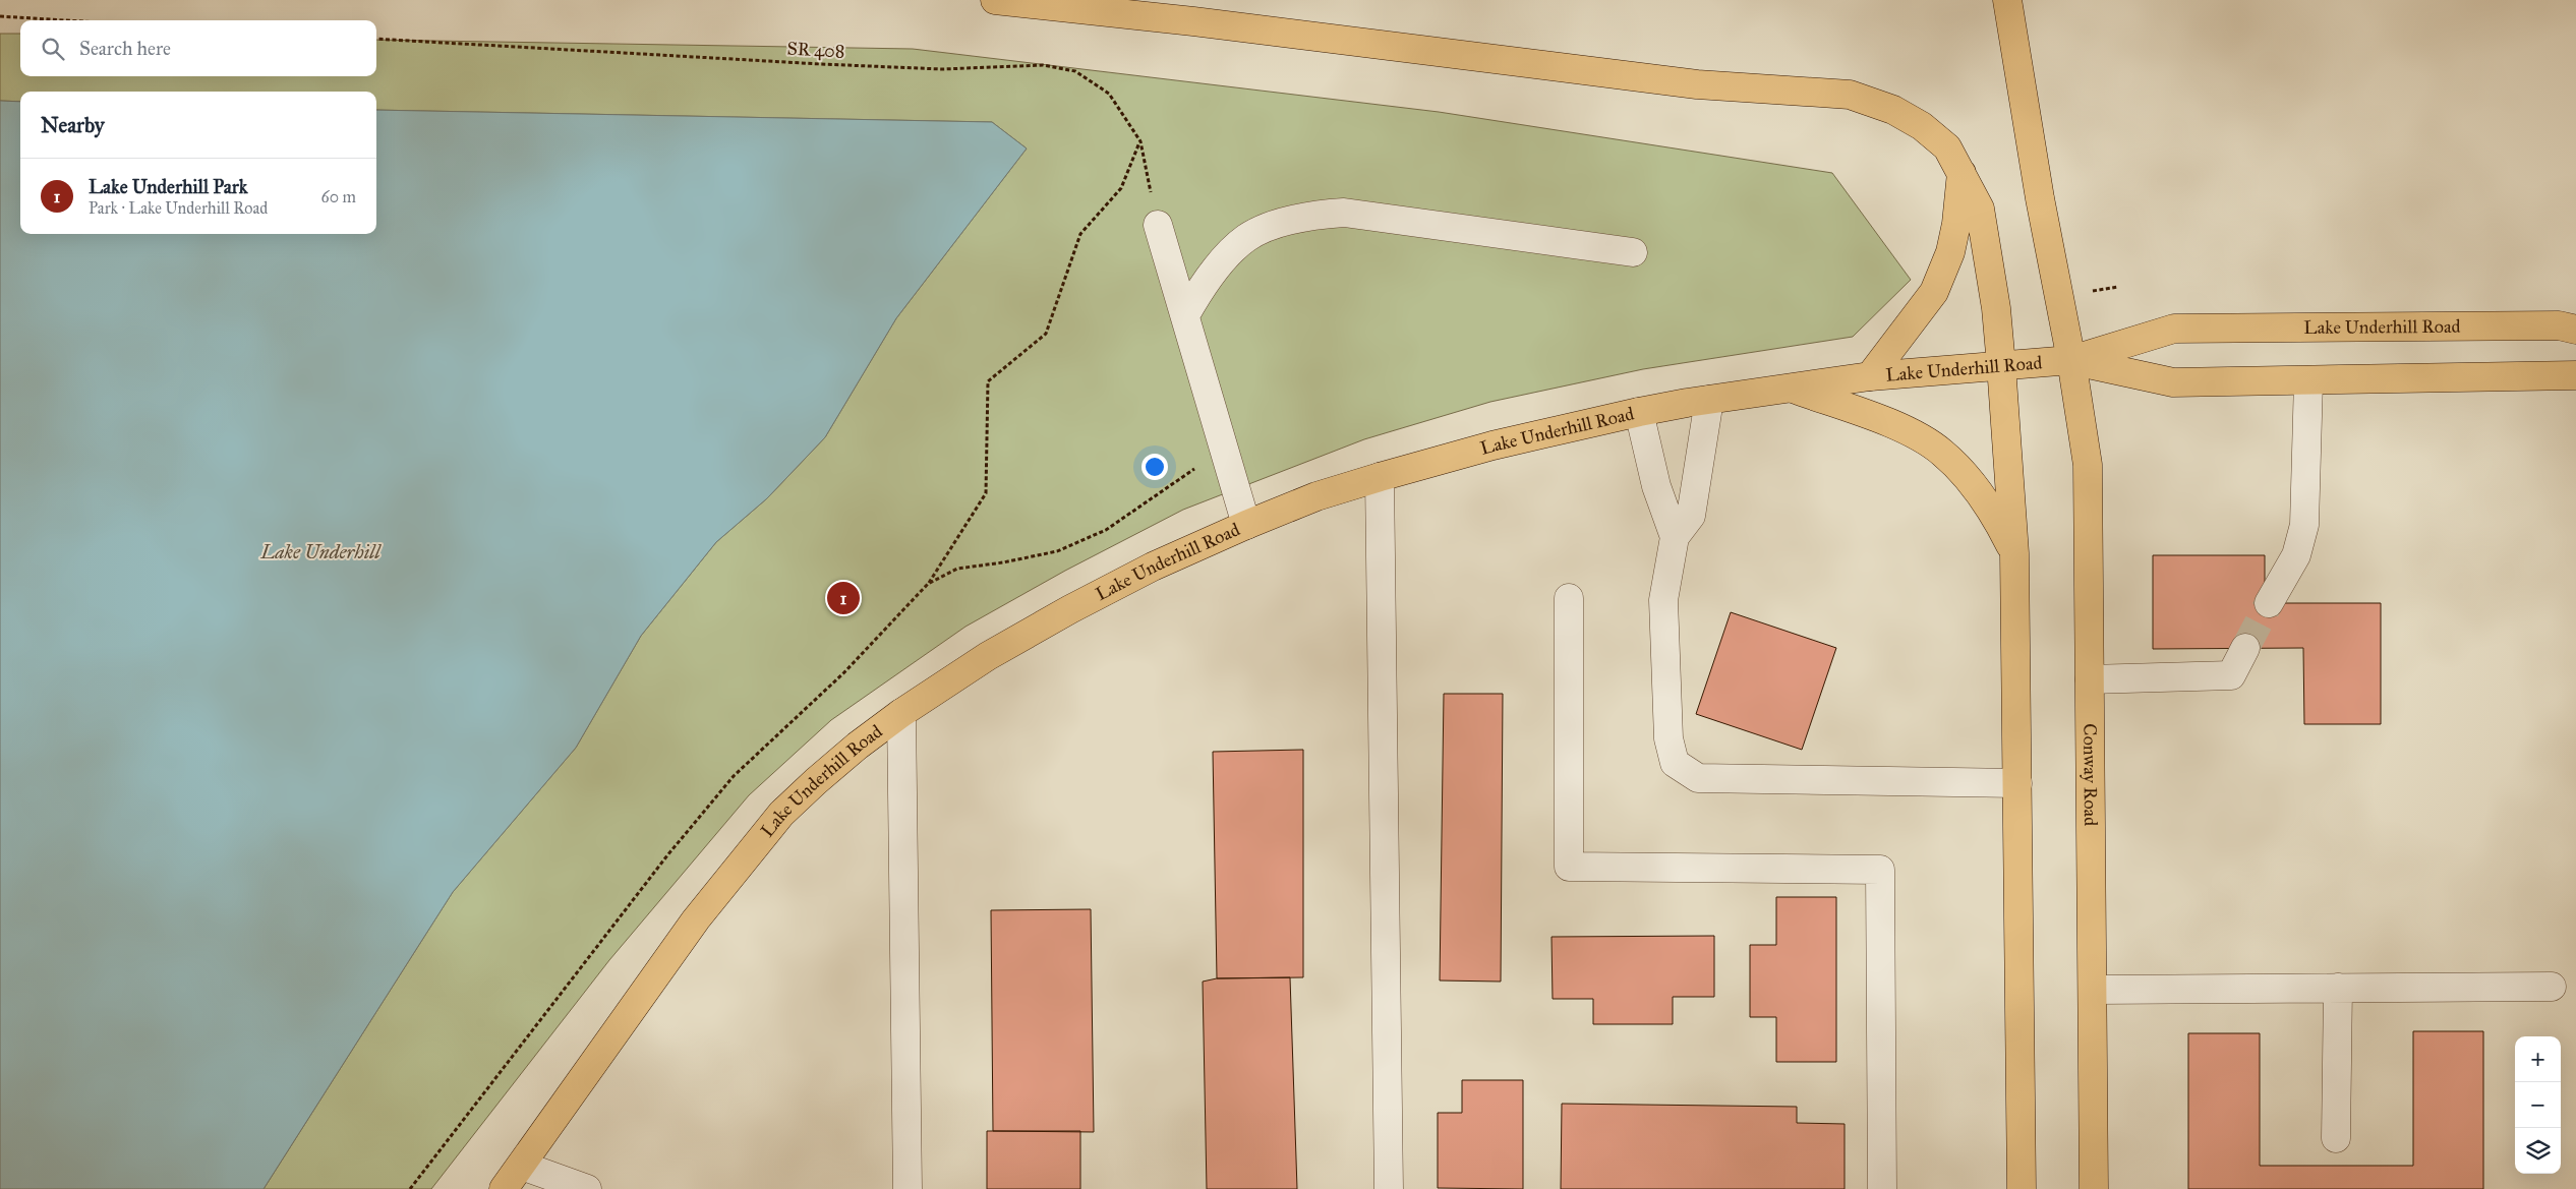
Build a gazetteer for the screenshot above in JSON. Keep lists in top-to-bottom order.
{
  "streets": {
    "main road": ["Lake Underhill Road", "Conway Road"],
    "path": ["SR 408"]
  },
  "crossings": [
    ["Lake Underhill Road", "Conway Road"]
  ],
  "water": ["Lake Underhill"],
  "page": {
    "search": "Search here",
    "heading": "Nearby",
    "list": [
      {
        "mark": "1",
        "name": "Lake Underhill Park",
        "note": "Park · Lake Underhill Road",
        "value": "60 m"
      }
    ],
    "pins": "1",
    "map_buttons": ["+", "−"]
  }
}
